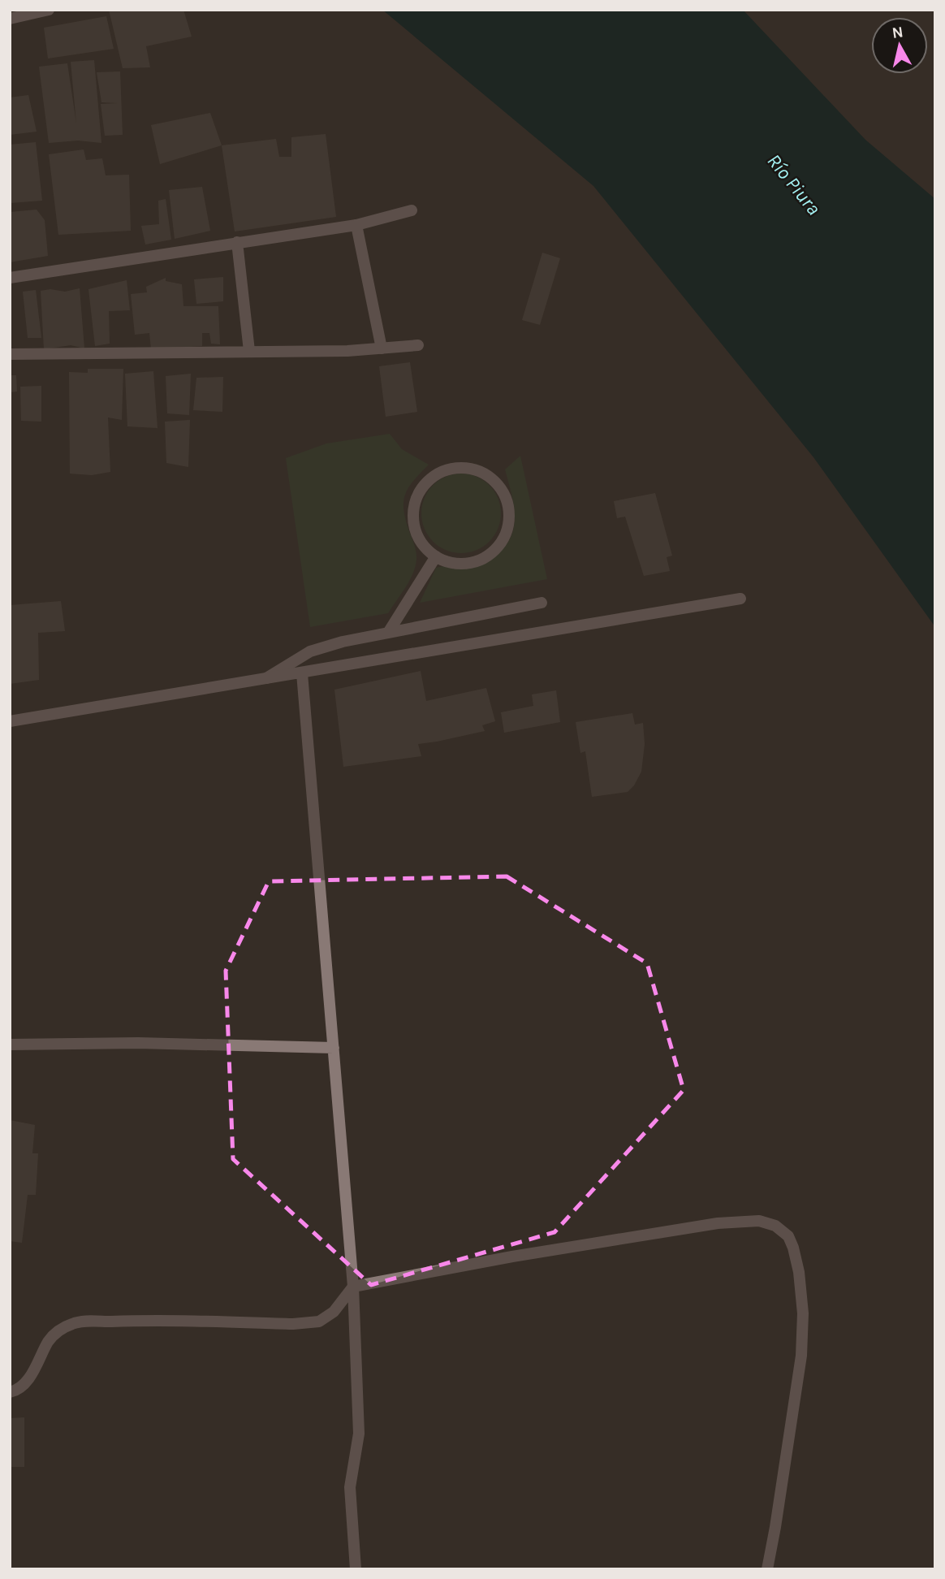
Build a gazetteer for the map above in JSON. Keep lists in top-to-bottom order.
{
  "water": ["Río Piura"],
  "north": "top"
}
